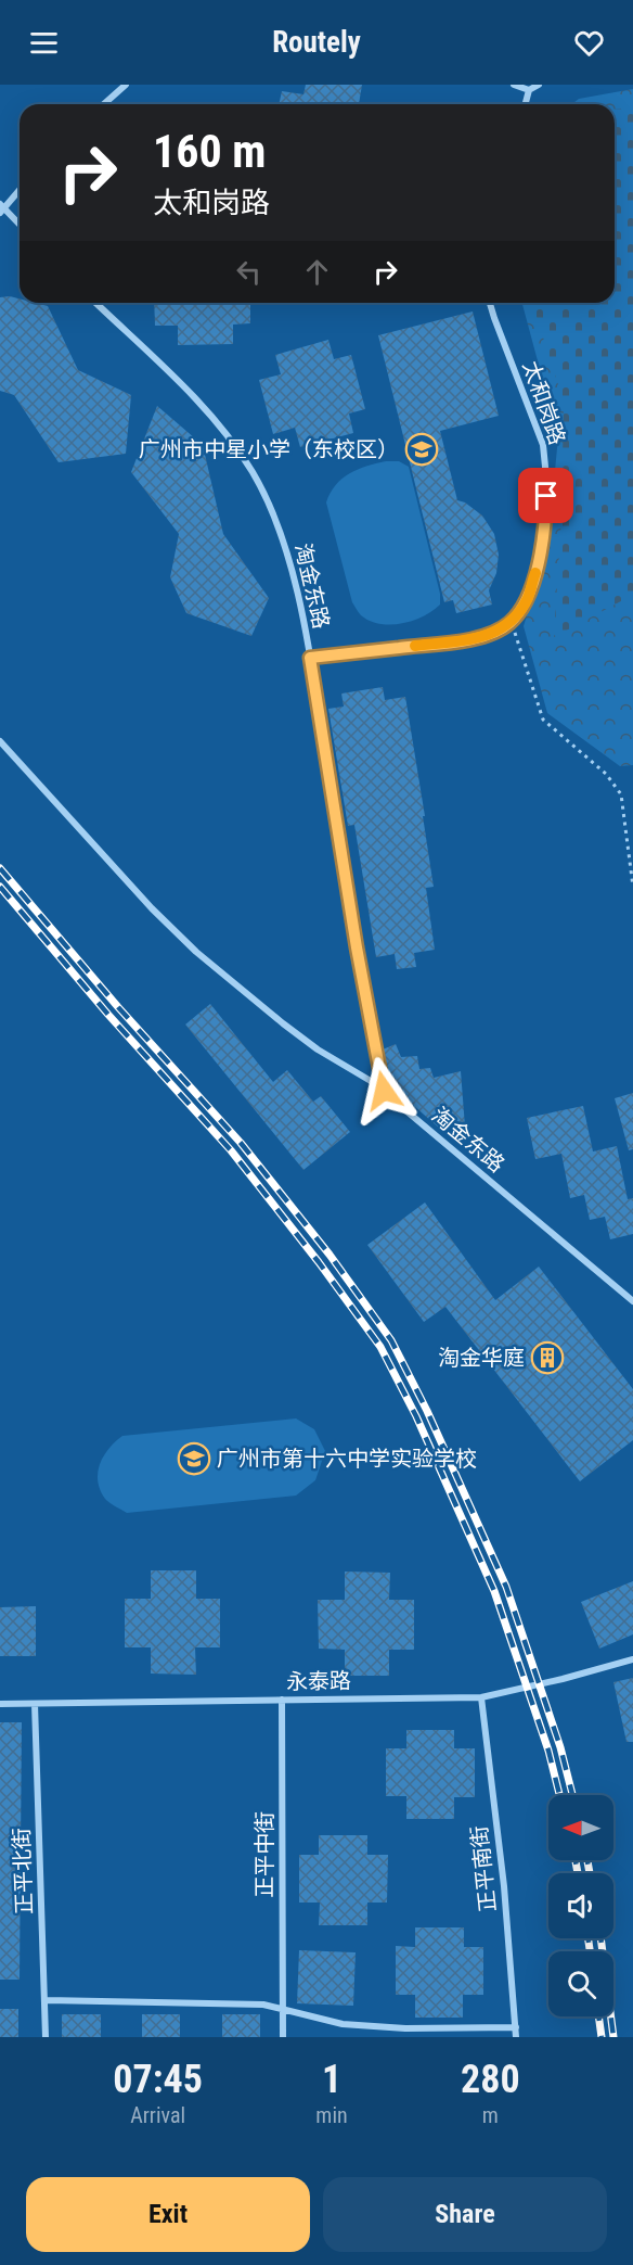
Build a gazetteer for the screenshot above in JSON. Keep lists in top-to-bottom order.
{
  "streets": {
    "street": [
      "太和岗路",
      "淘金东路",
      "永泰路",
      "正平中街",
      "正平南街",
      "正平北街"
    ]
  },
  "crossings": [
    ["永泰路", "正平中街"],
    ["永泰路", "正平南街"],
    ["永泰路", "正平北街"]
  ],
  "places": {
    "school or university": ["广州市中星小学（东校区）", "广州市第十六中学实验学校"],
    "building": ["淘金华庭"]
  },
  "north": "left",
  "page": {
    "header": "Routely",
    "turn": ["160 m", "太和岗路"],
    "eta": [
      "07:45",
      "Arrival",
      "1",
      "min",
      "280",
      "m"
    ],
    "buttons": ["Exit", "Share"]
  }
}
